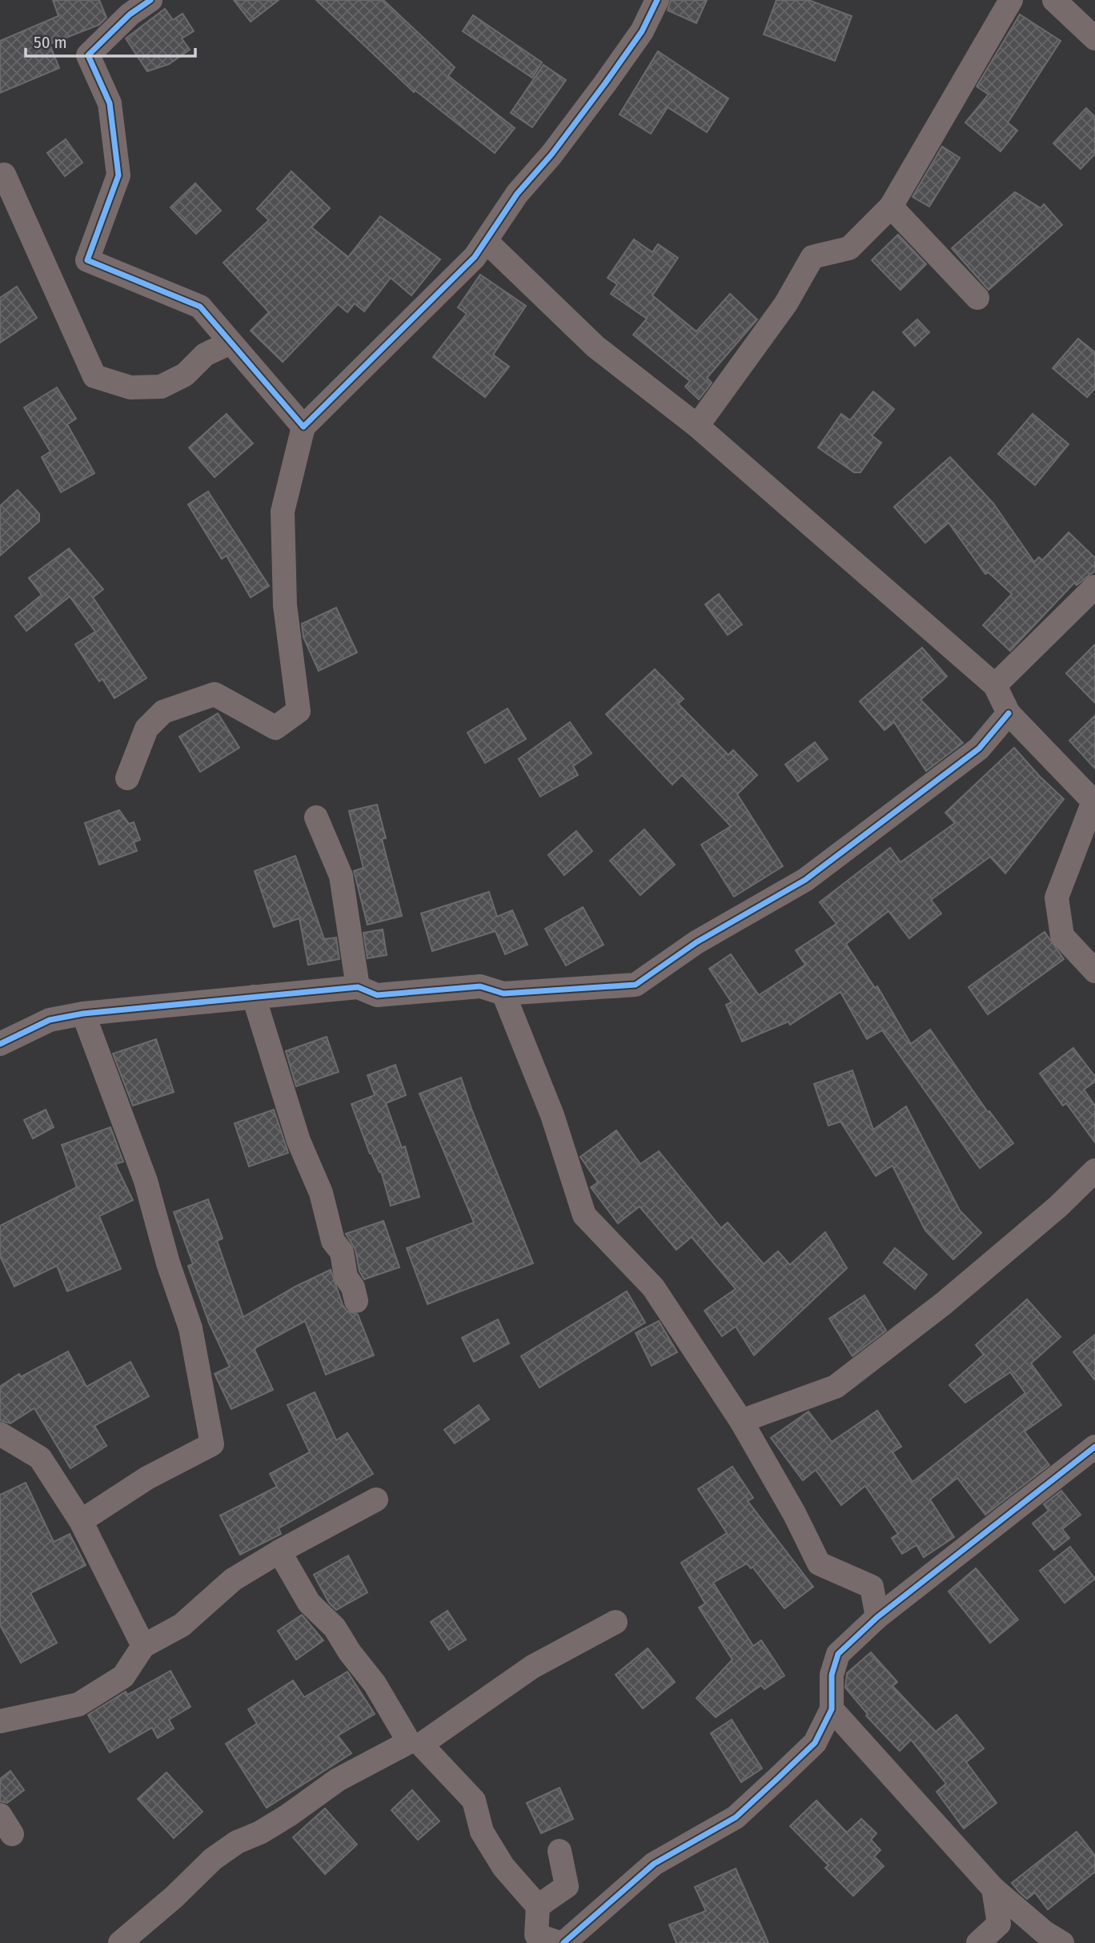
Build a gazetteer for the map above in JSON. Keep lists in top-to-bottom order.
{
  "scale_bar": "50 m"
}
